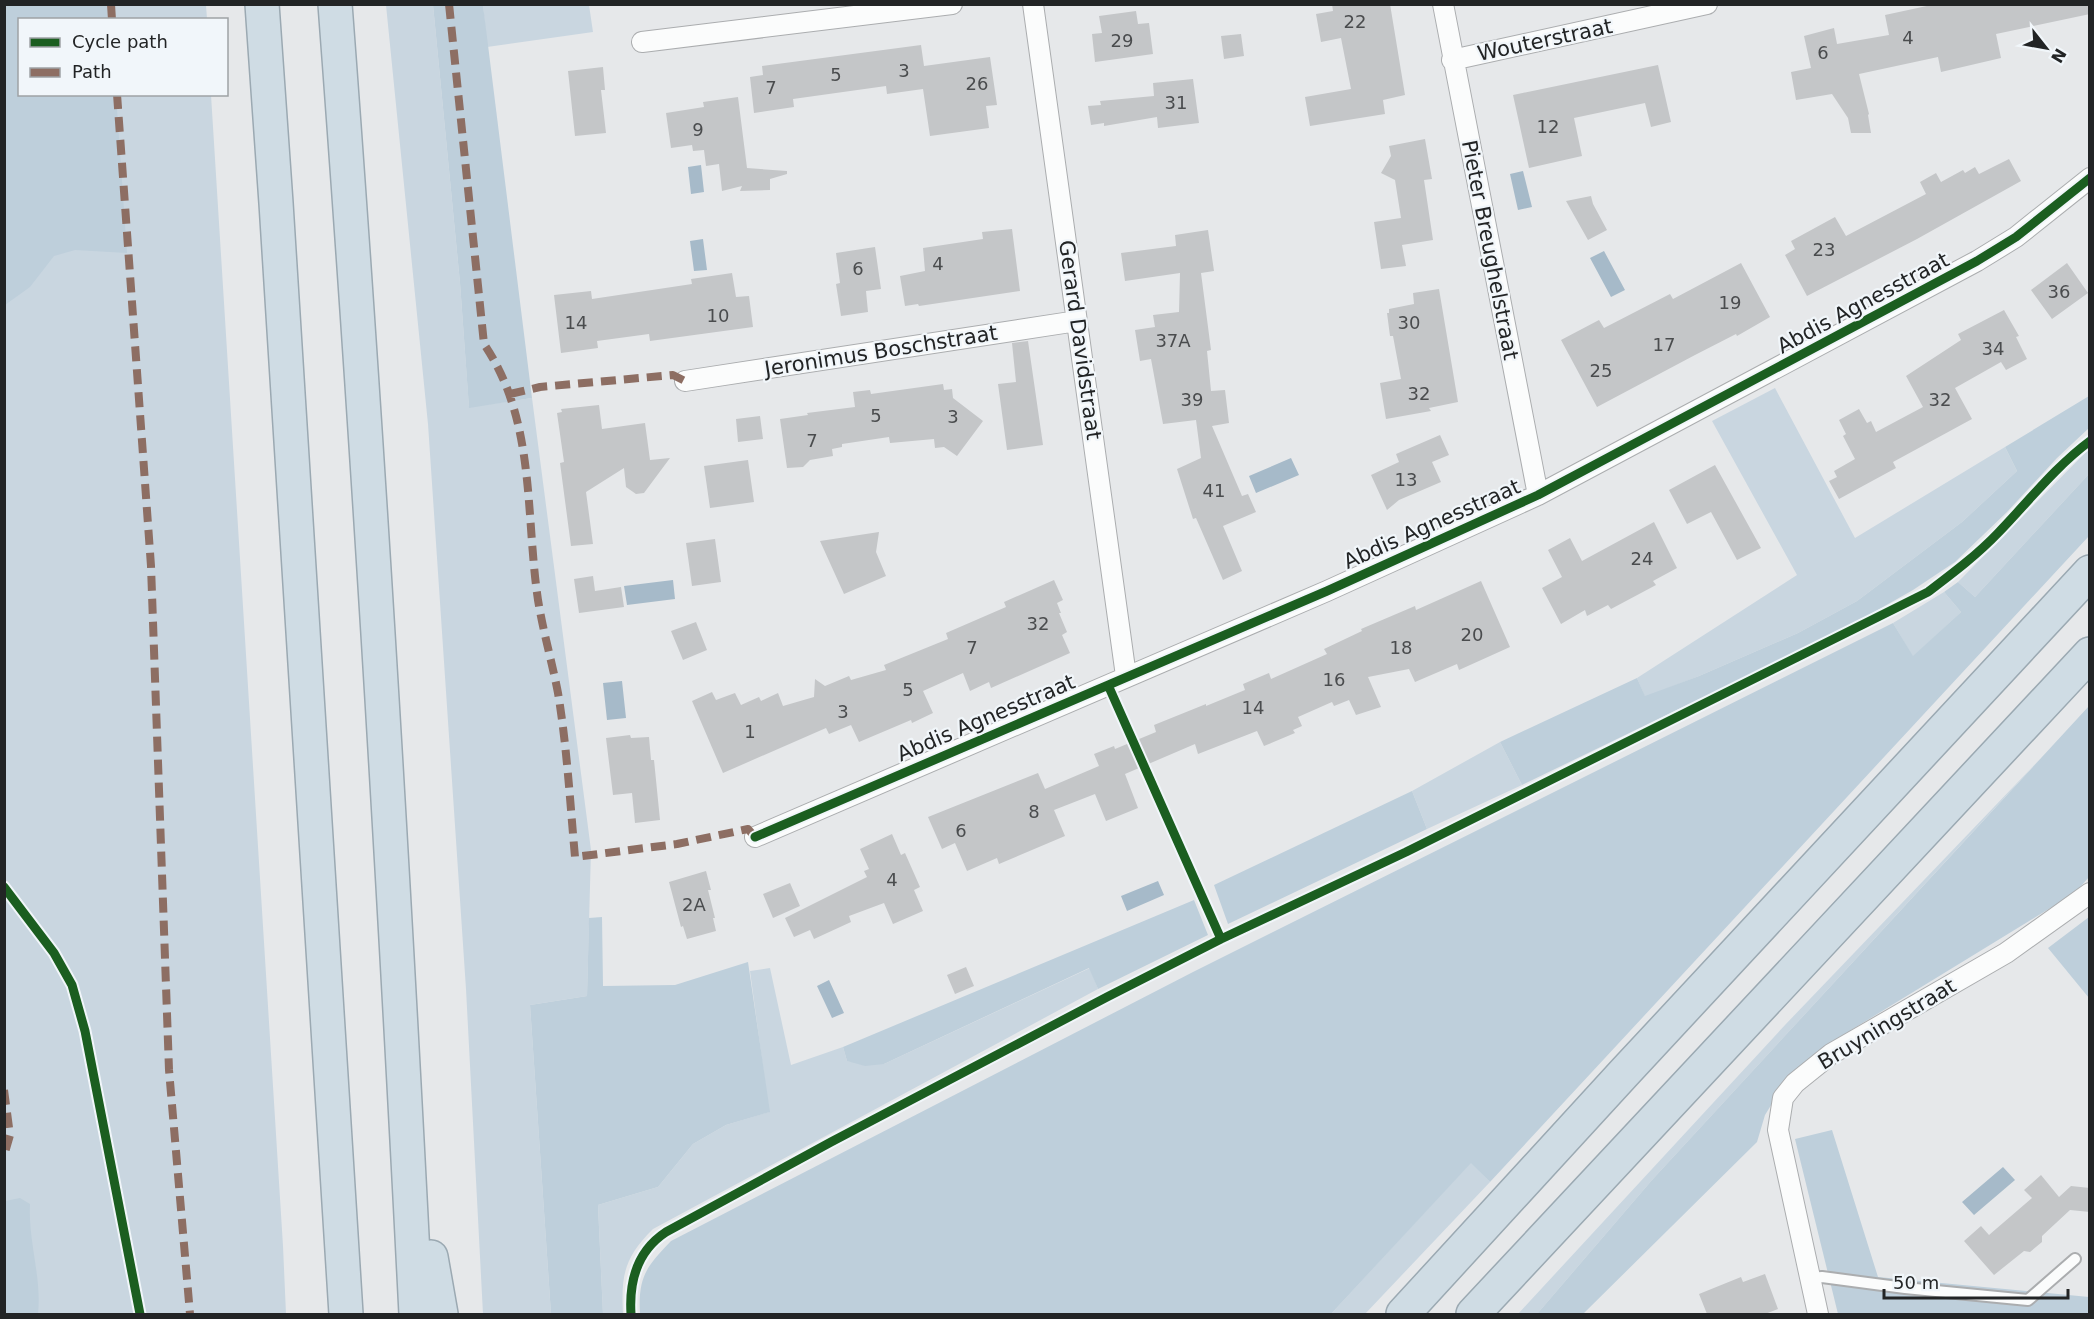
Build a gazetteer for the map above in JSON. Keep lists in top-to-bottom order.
{
  "streets": {
    "street": [
      "Wouterstraat",
      "Pieter Breughelstraat",
      "Abdis Agnesstraat",
      "Gerard Davidstraat",
      "Jeronimus Boschstraat",
      "Bruyningstraat"
    ]
  },
  "crossings": [
    ["Wouterstraat", "Pieter Breughelstraat"],
    ["Pieter Breughelstraat", "Abdis Agnesstraat"],
    ["Abdis Agnesstraat", "Gerard Davidstraat"],
    ["Gerard Davidstraat", "Jeronimus Boschstraat"]
  ],
  "house_numbers": [
    "22",
    "4",
    "29",
    "6",
    "3",
    "5",
    "26",
    "7",
    "31",
    "12",
    "9",
    "23",
    "4",
    "6",
    "36",
    "19",
    "10",
    "14",
    "30",
    "37A",
    "17",
    "34",
    "25",
    "32",
    "39",
    "32",
    "5",
    "3",
    "7",
    "13",
    "41",
    "24",
    "32",
    "20",
    "7",
    "18",
    "16",
    "5",
    "14",
    "3",
    "1",
    "8",
    "6",
    "4",
    "2A"
  ],
  "legend": ["Cycle path", "Path"],
  "scale_bar": "50 m",
  "north": "bottom right"
}
